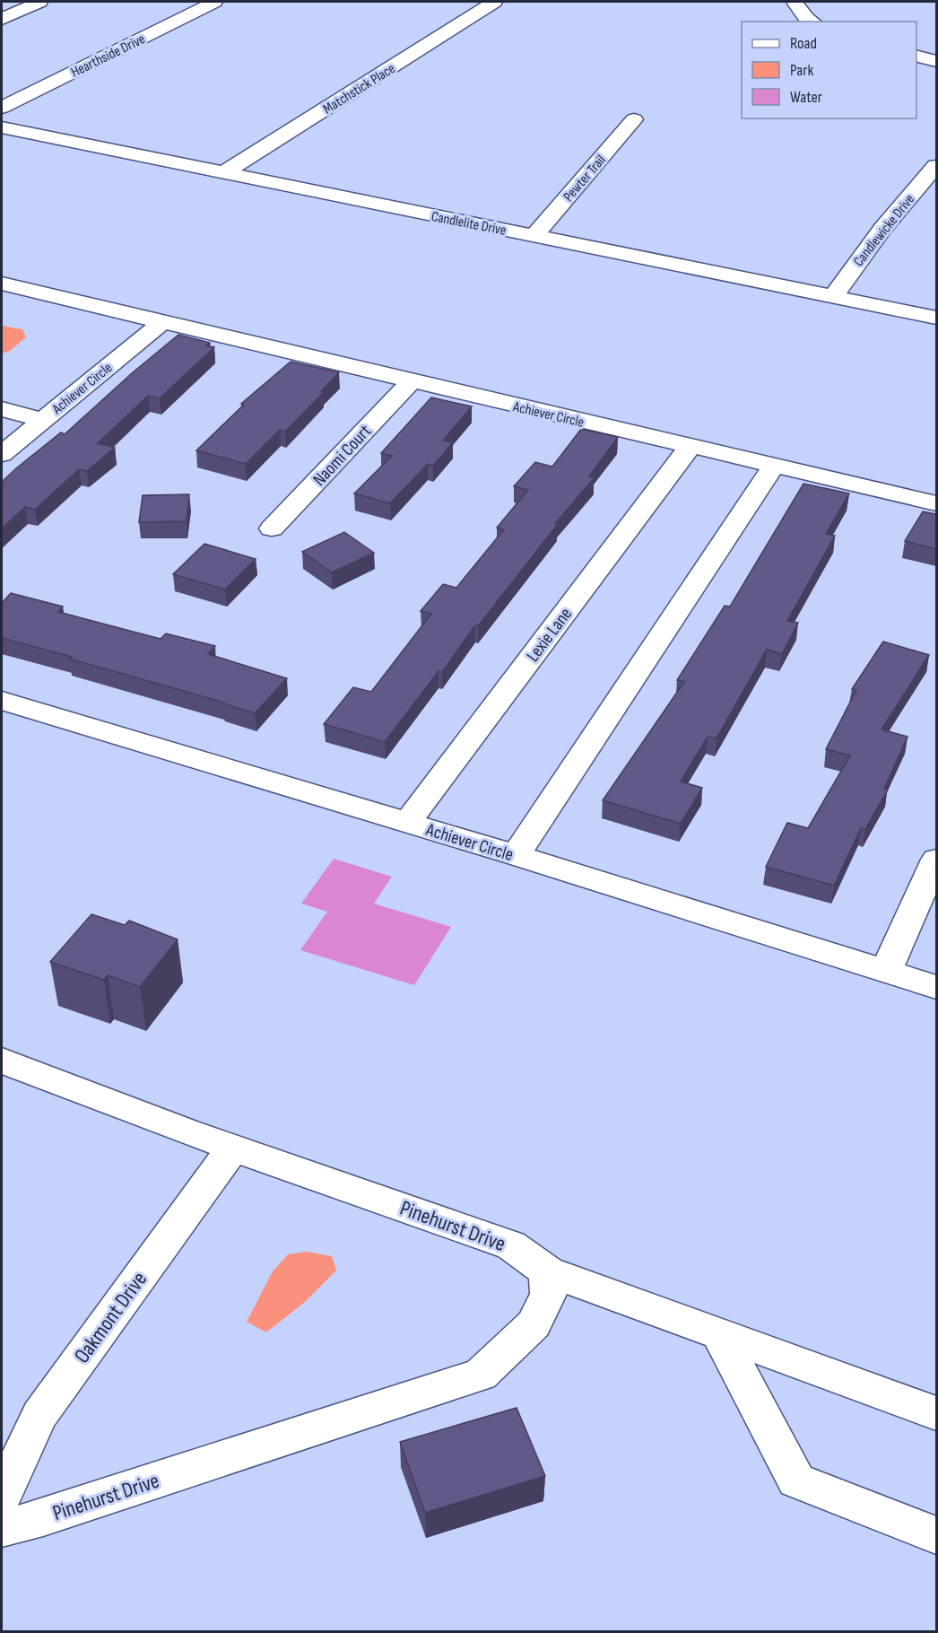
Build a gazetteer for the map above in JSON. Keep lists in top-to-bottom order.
{
  "streets": {
    "street": [
      "Hearthside Drive",
      "Matchstick Place",
      "Pewter Trail",
      "Candlelite Drive",
      "Candlewicke Drive",
      "Achiever Circle",
      "Naomi Court",
      "Lexie Lane",
      "Pinehurst Drive",
      "Oakmont Drive"
    ]
  },
  "crossings": [
    ["Matchstick Place", "Candlelite Drive"],
    ["Pewter Trail", "Candlelite Drive"],
    ["Candlelite Drive", "Candlewicke Drive"],
    ["Achiever Circle", "Naomi Court"],
    ["Achiever Circle", "Lexie Lane"],
    ["Pinehurst Drive", "Oakmont Drive"]
  ],
  "legend": ["Road", "Park", "Water"]
}
